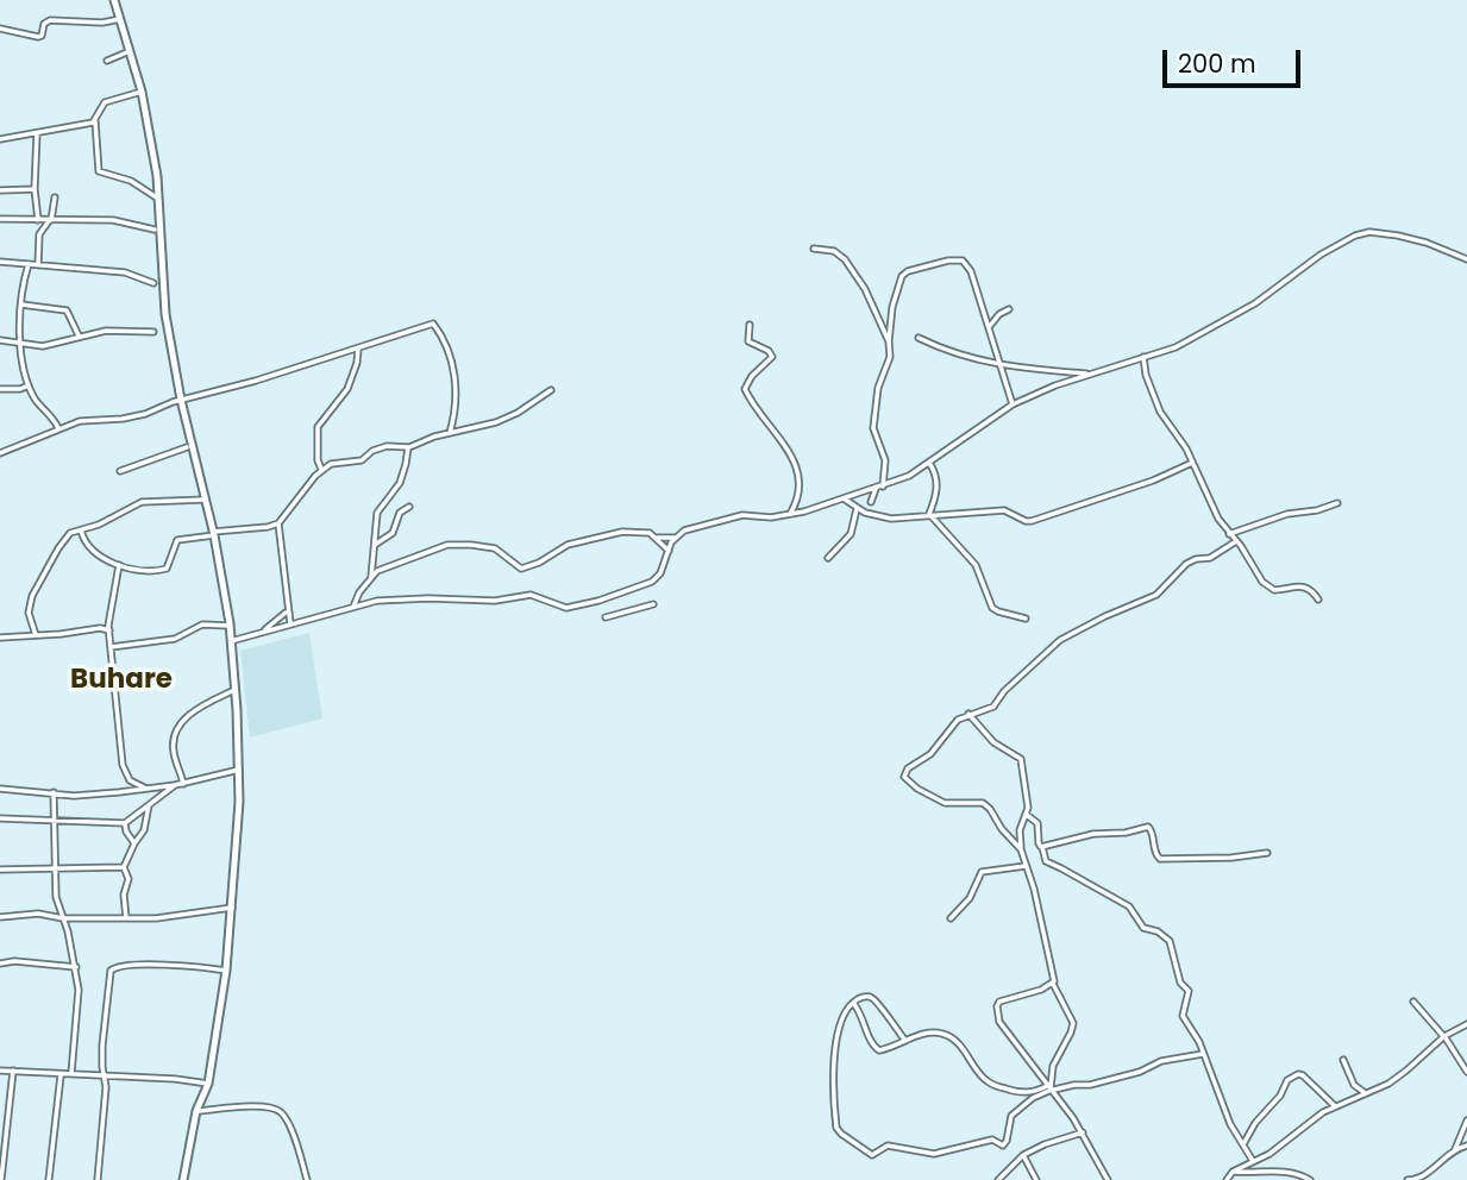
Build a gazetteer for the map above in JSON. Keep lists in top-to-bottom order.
{
  "districts": ["Buhare"],
  "scale_bar": "200 m"
}
